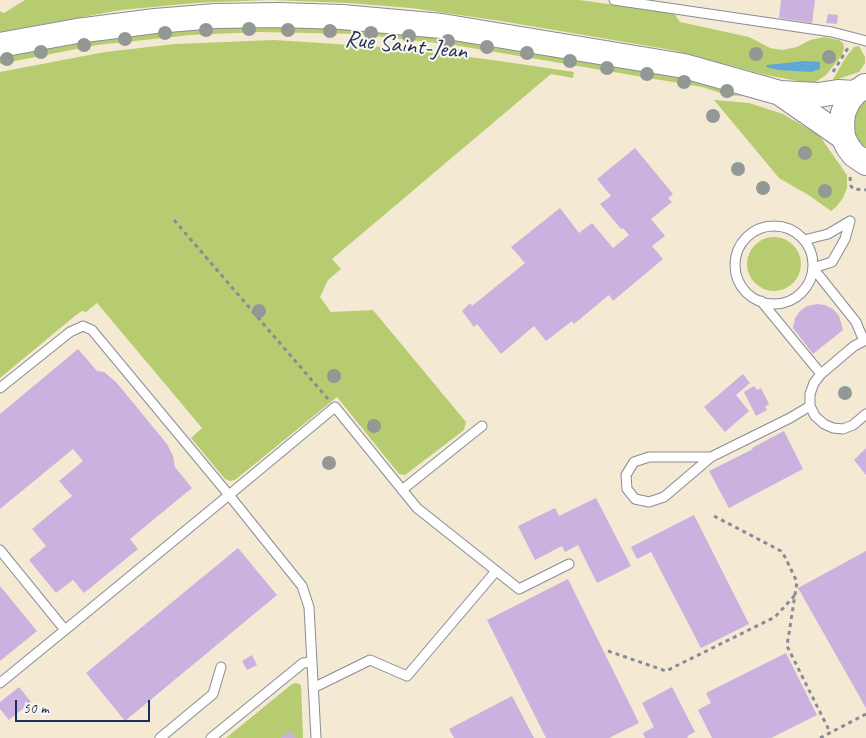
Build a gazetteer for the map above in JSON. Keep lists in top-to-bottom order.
{
  "streets": {
    "street": ["Rue Saint-Jean"]
  },
  "scale_bar": "50 m"
}
